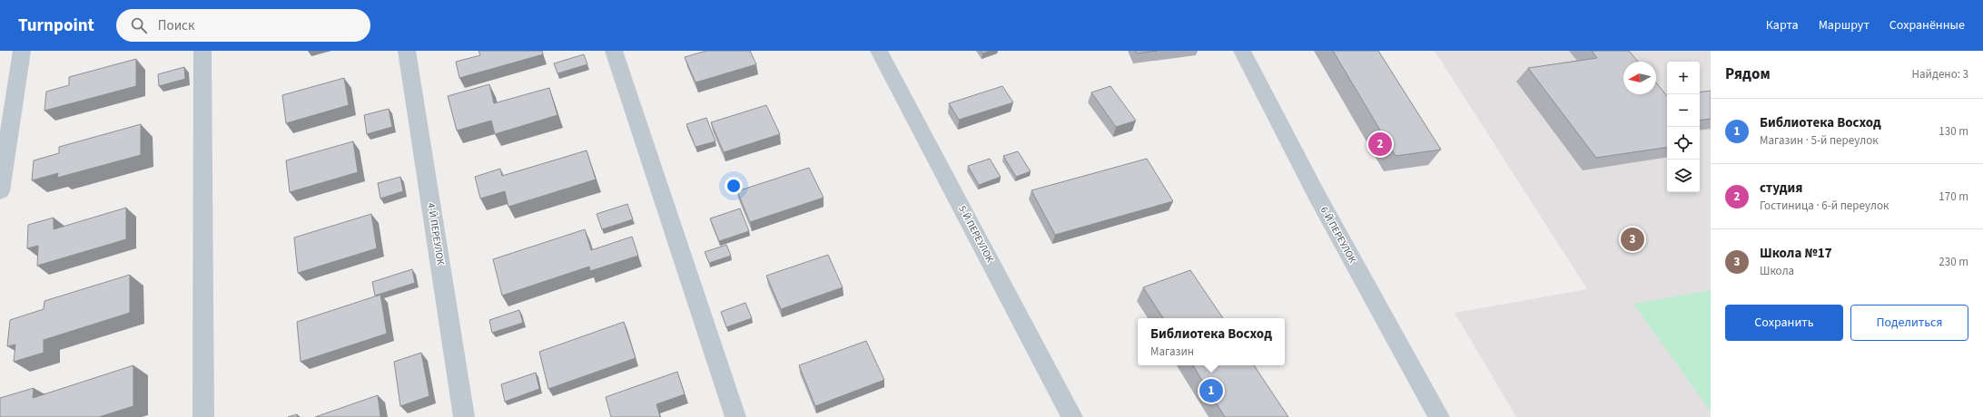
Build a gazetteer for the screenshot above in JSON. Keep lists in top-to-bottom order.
{
  "streets": {
    "street": ["4-Й ПЕРЕУЛОК", "5-Й ПЕРЕУЛОК", "6-Й ПЕРЕУЛОК"]
  },
  "north": "left",
  "page": {
    "header": "Turnpoint",
    "search": "Поиск",
    "nav": ["Карта", "Маршрут", "Сохранённые"],
    "heading": ["Рядом", "Найдено: 3"],
    "map_buttons": ["+", "−"],
    "list": [
      {
        "mark": "1",
        "name": "Библиотека Восход",
        "note": "Магазин · 5-й переулок",
        "value": "130 m"
      },
      {
        "mark": "2",
        "name": "студия",
        "note": "Гостиница · 6-й переулок",
        "value": "170 m"
      },
      {
        "mark": "3",
        "name": "Школа №17",
        "note": "Школа",
        "value": "230 m"
      }
    ],
    "pins": ["2", "3", "1"],
    "buttons": ["Сохранить", "Поделиться"],
    "popup": ["Библиотека Восход", "Магазин"]
  }
}
